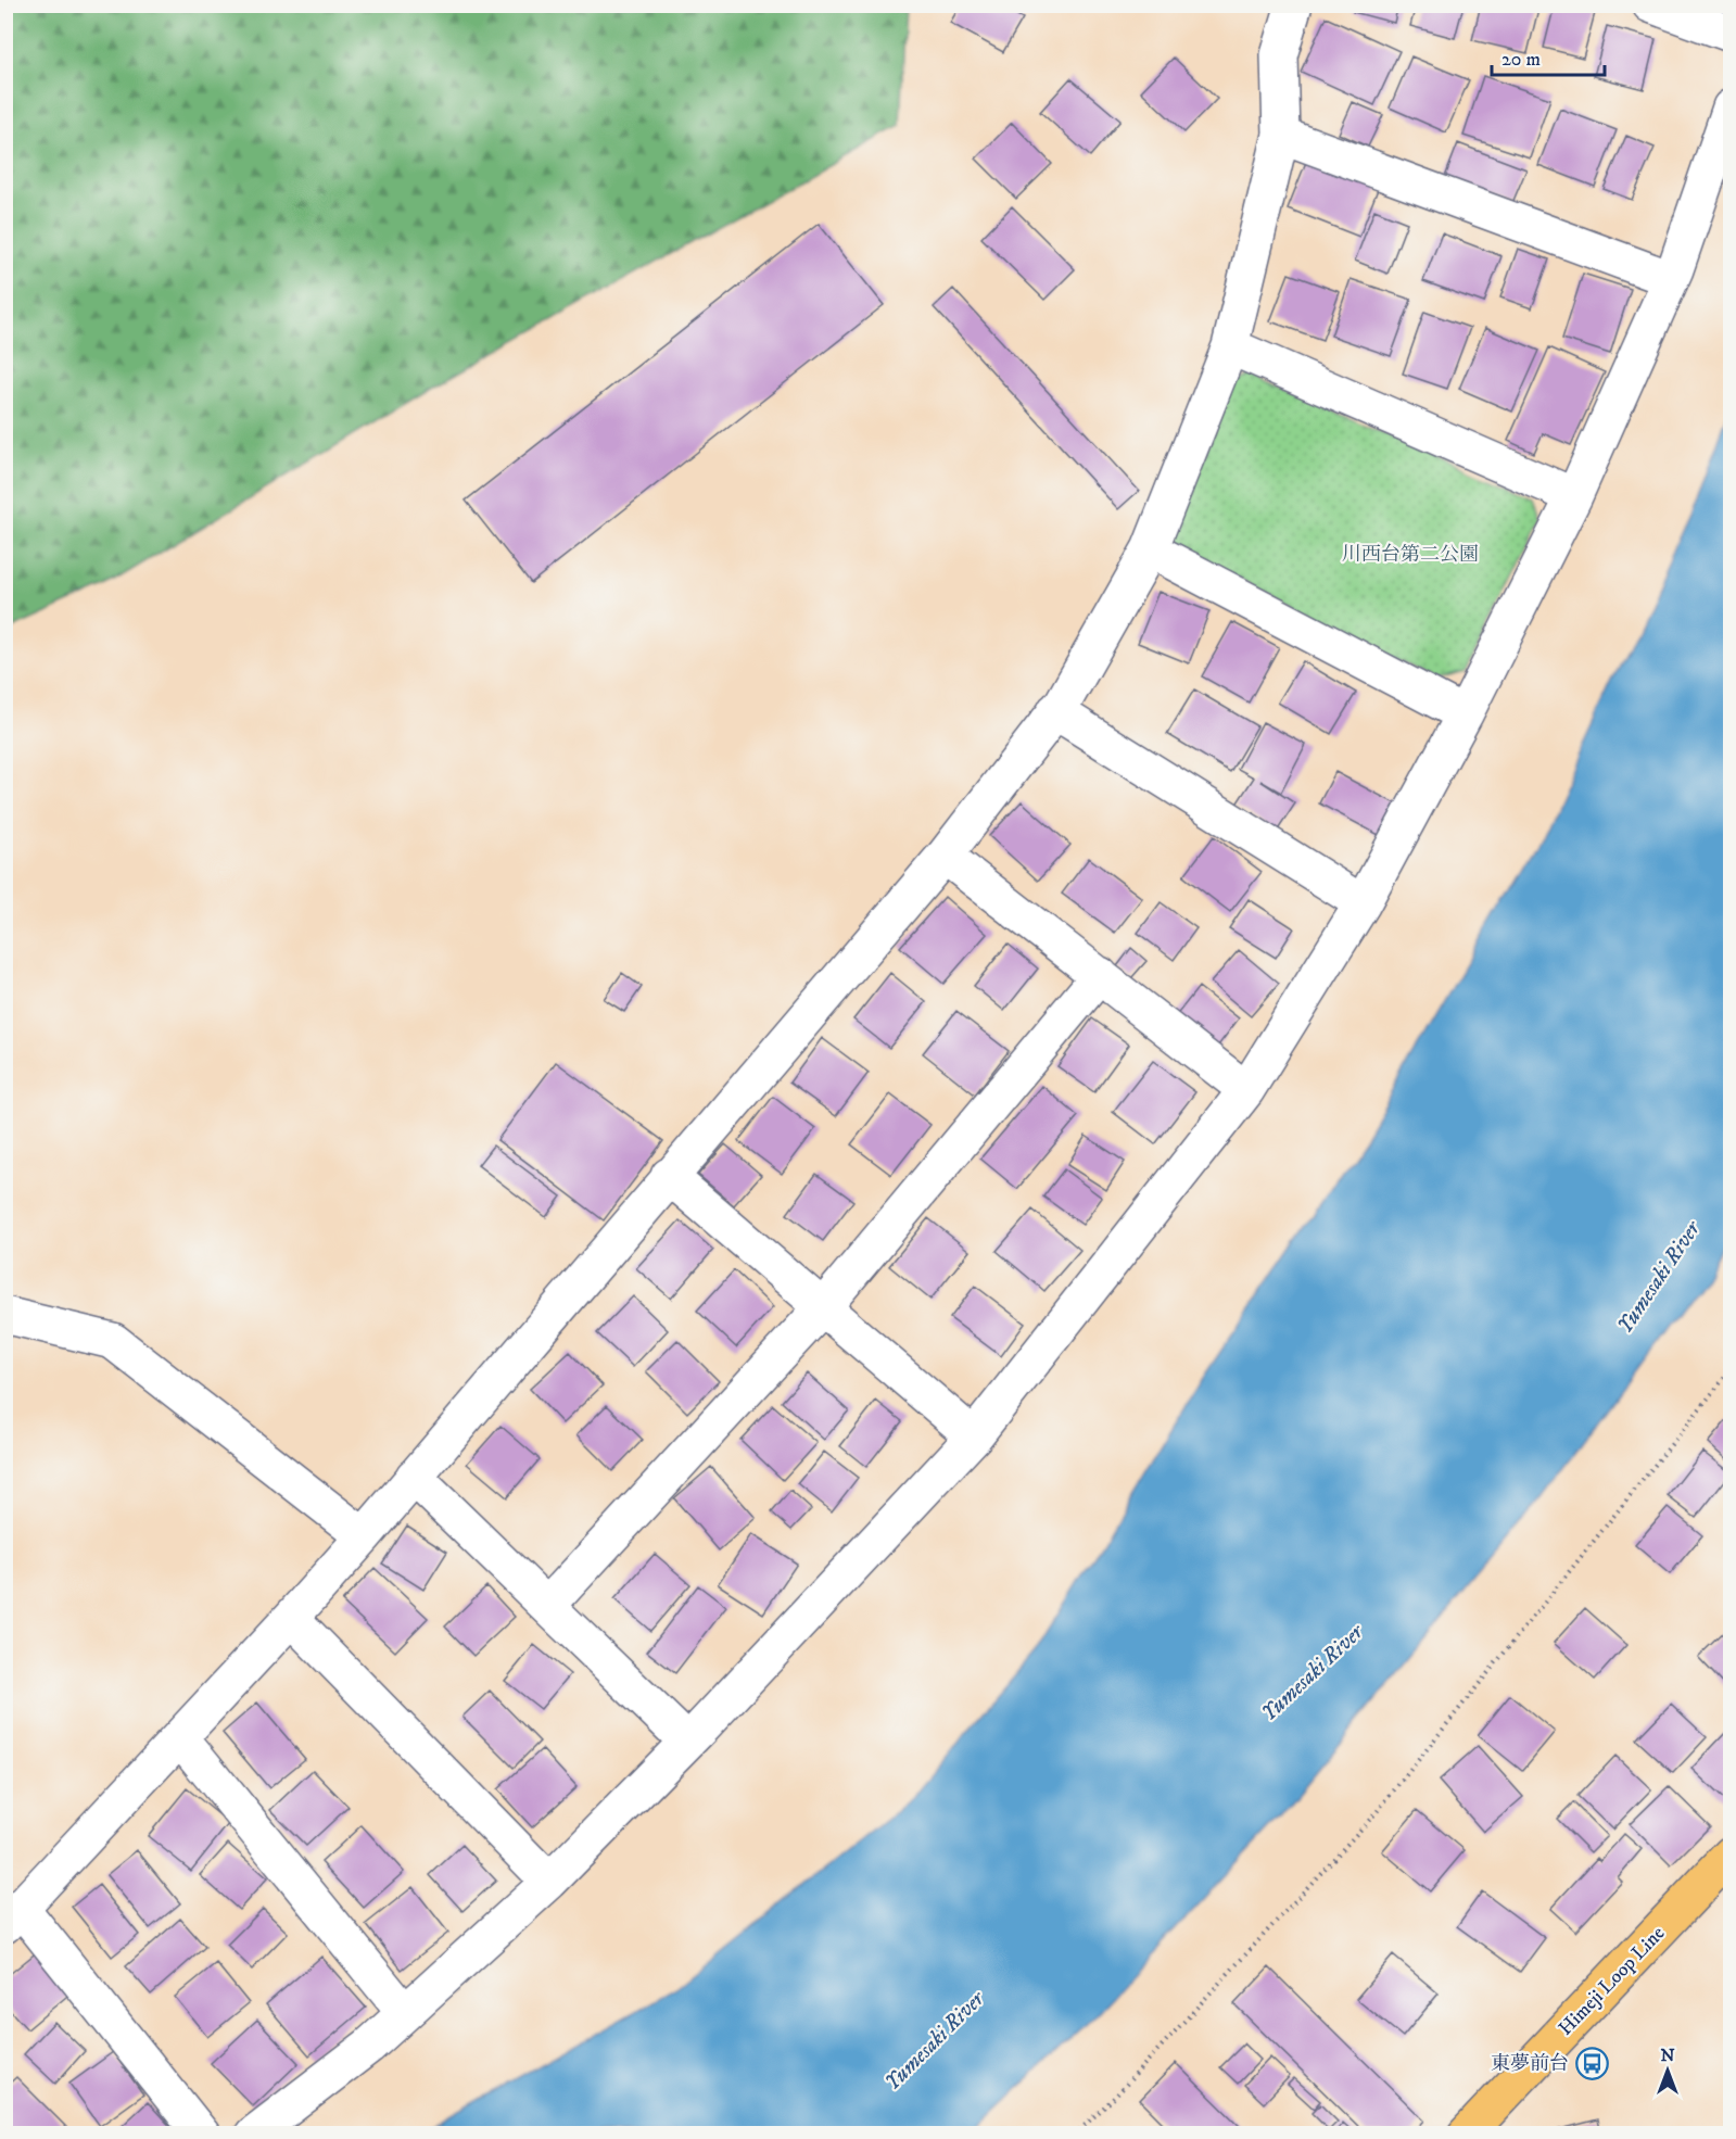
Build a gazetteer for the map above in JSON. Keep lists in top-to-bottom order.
{
  "streets": {
    "main road": ["Himeji Loop Line"]
  },
  "water": ["Yumesaki River"],
  "parks": ["川西台第二公園"],
  "places": {
    "bus stop": ["東夢前台"]
  },
  "scale_bar": "20 m",
  "north": "top"
}
